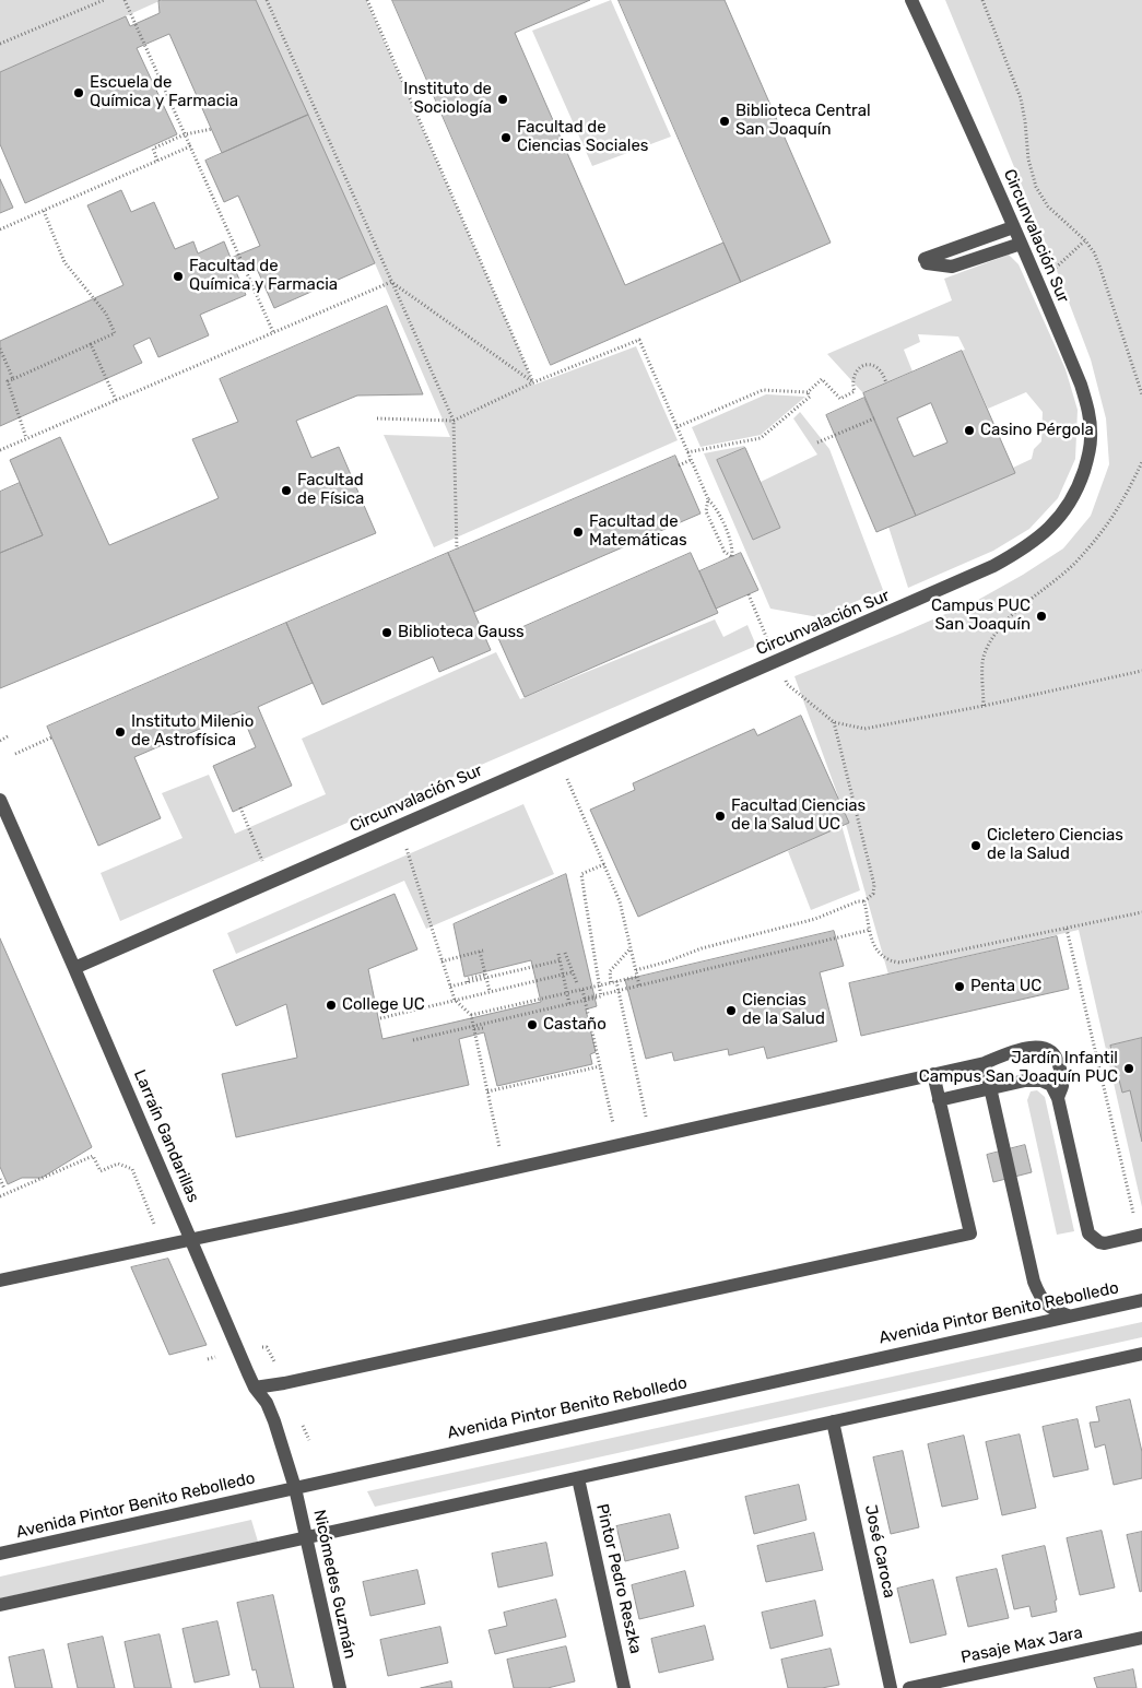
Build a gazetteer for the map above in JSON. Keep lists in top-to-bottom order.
{
  "streets": {
    "street": [
      "Circunvalación Sur",
      "Larraín Gandarillas",
      "Avenida Pintor Benito Rebolledo",
      "José Caroca",
      "Pintor Pedro Reszka",
      "Nicómedes Guzmán",
      "Pasaje Max Jara"
    ]
  },
  "crossings": [
    ["Circunvalación Sur", "Larraín Gandarillas"],
    ["Larraín Gandarillas", "Avenida Pintor Benito Rebolledo"],
    ["Larraín Gandarillas", "Nicómedes Guzmán"],
    ["Avenida Pintor Benito Rebolledo", "Nicómedes Guzmán"]
  ],
  "places": [
    "Escuela de Química y Farmacia",
    "Instituto de Sociología",
    "Biblioteca Central San Joaquín",
    "Facultad de Ciencias Sociales",
    "Facultad de Química y Farmacia",
    "Casino Pérgola",
    "Facultad de Física",
    "Facultad de Matemáticas",
    "Campus PUC San Joaquín",
    "Biblioteca Gauss",
    "Instituto Milenio de Astrofísica",
    "Facultad Ciencias de la Salud UC",
    "Cicletero Ciencias de la Salud",
    "Penta UC",
    "College UC",
    "Ciencias de la Salud",
    "Castaño",
    "Jardín Infantil Campus San Joaquín PUC"
  ]
}
